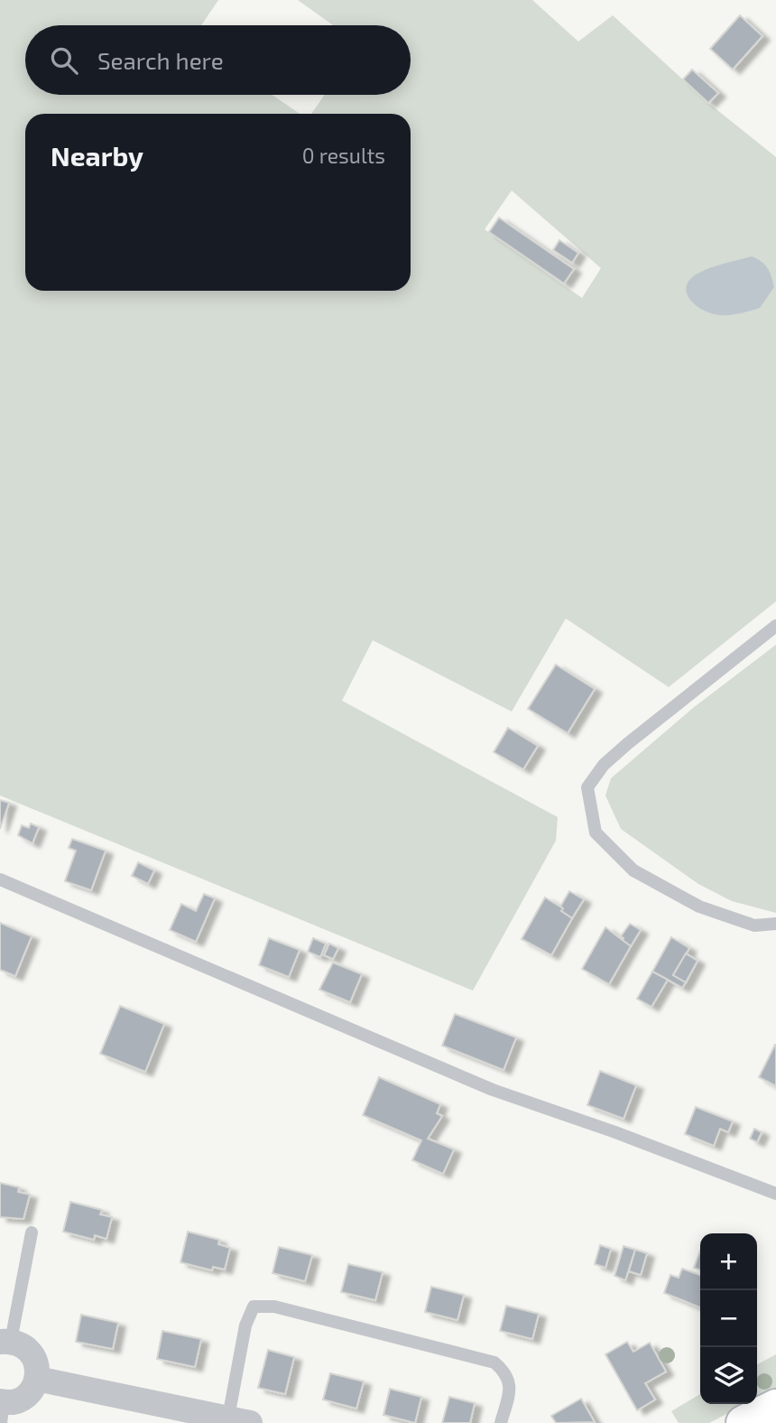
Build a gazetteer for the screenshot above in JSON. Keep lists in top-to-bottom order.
{
  "page": {
    "search": "Search here",
    "heading": ["Nearby", "0 results"],
    "map_buttons": ["+", "−"]
  }
}
